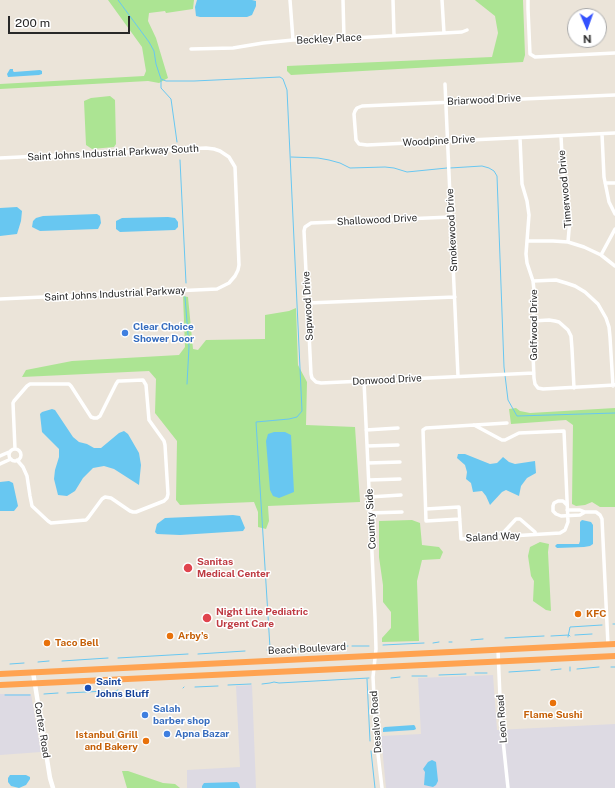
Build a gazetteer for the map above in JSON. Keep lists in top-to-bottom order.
{
  "streets": {
    "highway": ["Beach Boulevard"],
    "street": [
      "Beckley Place",
      "Briarwood Drive",
      "Woodpine Drive",
      "Saint Johns Industrial Parkway South",
      "Timerwood Drive",
      "Shallowood Drive",
      "Smokewood Drive",
      "Saint Johns Industrial Parkway",
      "Sapwood Drive",
      "Golfwood Drive",
      "Donwood Drive",
      "Country Side",
      "Saland Way",
      "Leon Road",
      "Desalvo Road",
      "Cortez Road"
    ]
  },
  "crossings": [
    ["Briarwood Drive", "Woodpine Drive"],
    ["Briarwood Drive", "Smokewood Drive"],
    ["Woodpine Drive", "Timerwood Drive"],
    ["Woodpine Drive", "Smokewood Drive"],
    ["Woodpine Drive", "Golfwood Drive"],
    ["Saint Johns Industrial Parkway South", "Saint Johns Industrial Parkway"],
    ["Shallowood Drive", "Smokewood Drive"],
    ["Shallowood Drive", "Sapwood Drive"],
    ["Smokewood Drive", "Donwood Drive"],
    ["Sapwood Drive", "Donwood Drive"],
    ["Golfwood Drive", "Donwood Drive"],
    ["Donwood Drive", "Country Side"],
    ["Country Side", "Beach Boulevard"],
    ["Country Side", "Desalvo Road"],
    ["Beach Boulevard", "Leon Road"],
    ["Beach Boulevard", "Desalvo Road"],
    ["Beach Boulevard", "Cortez Road"]
  ],
  "places": [
    "Clear Choice Shower Door",
    "Sanitas Medical Center",
    "KFC",
    "Night Lite Pediatric Urgent Care",
    "Arby's",
    "Taco Bell",
    "Saint Johns Bluff",
    "Flame Sushi",
    "Salah barber shop",
    "Apna Bazar",
    "Istanbul Grill and Bakery"
  ],
  "scale_bar": "200 m",
  "north": "bottom"
}
